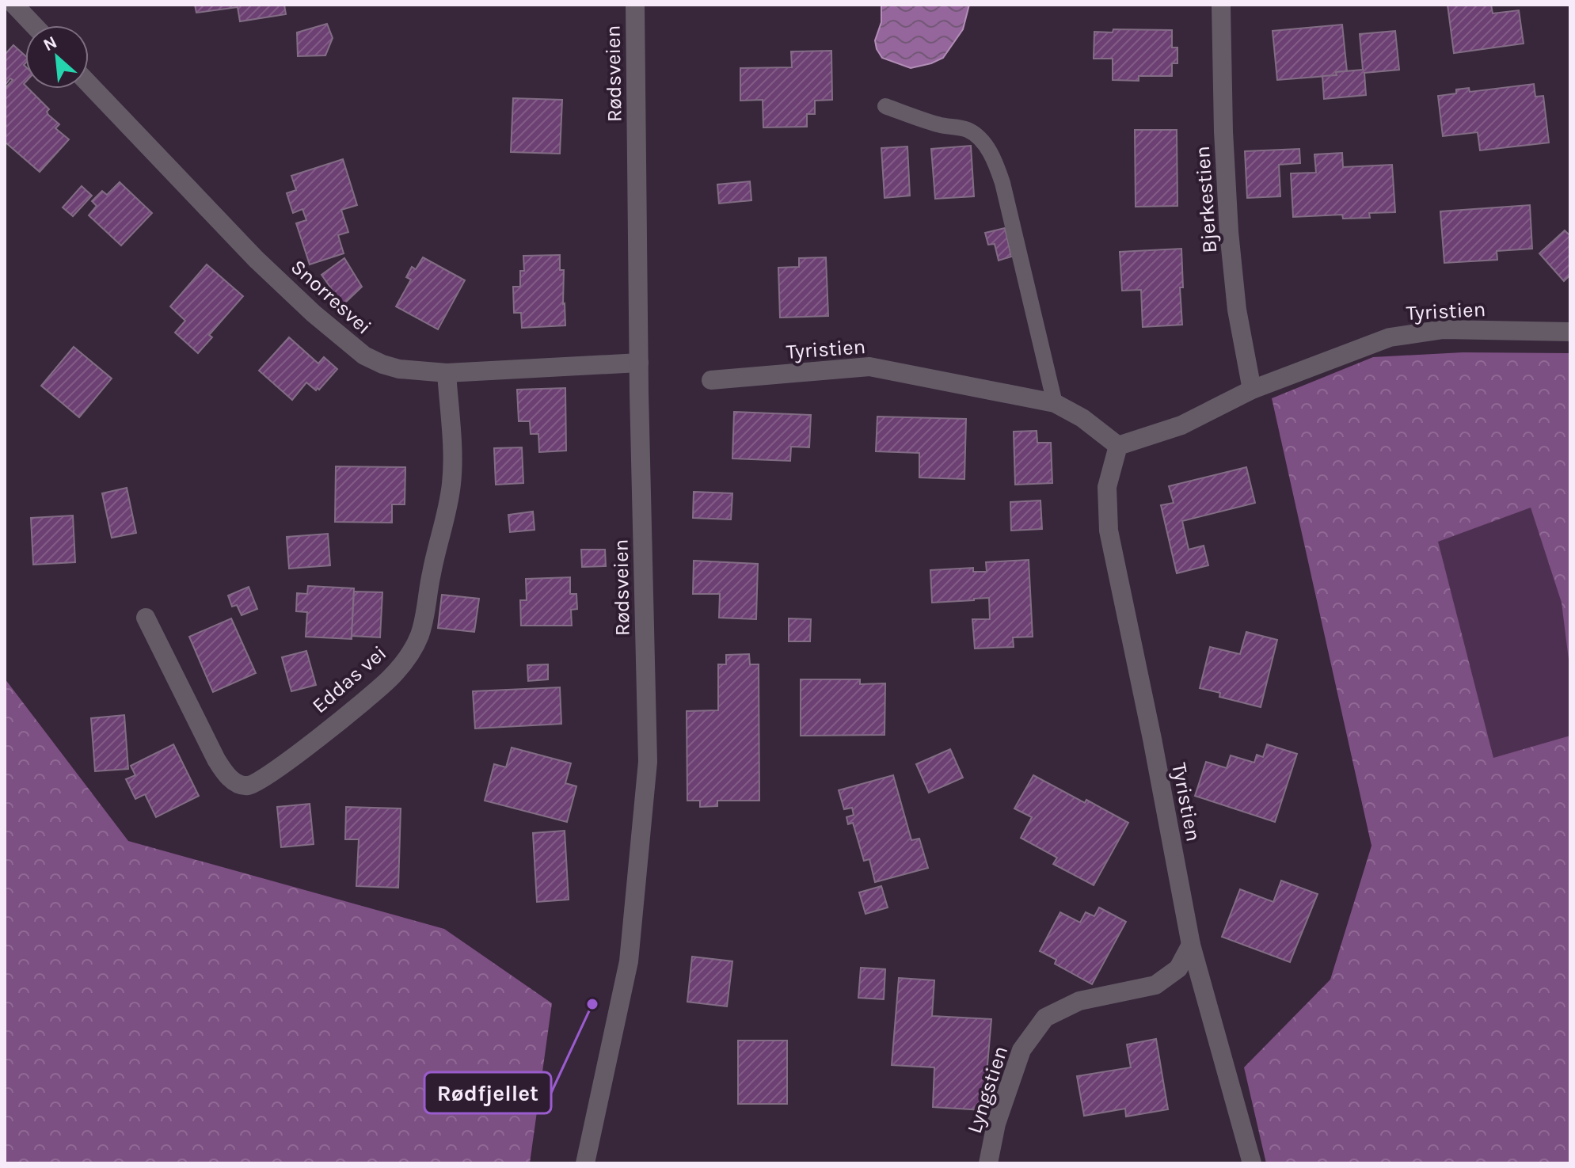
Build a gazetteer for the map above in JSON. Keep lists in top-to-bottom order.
{
  "streets": {
    "street": [
      "Rødsveien",
      "Bjerkestien",
      "Snorresvei",
      "Tyristien",
      "Eddas vei",
      "Lyngstien"
    ]
  },
  "crossings": [
    ["Rødsveien", "Snorresvei"],
    ["Bjerkestien", "Tyristien"],
    ["Snorresvei", "Eddas vei"],
    ["Tyristien", "Lyngstien"]
  ],
  "places": ["Rødfjellet"],
  "north": "top left"
}
